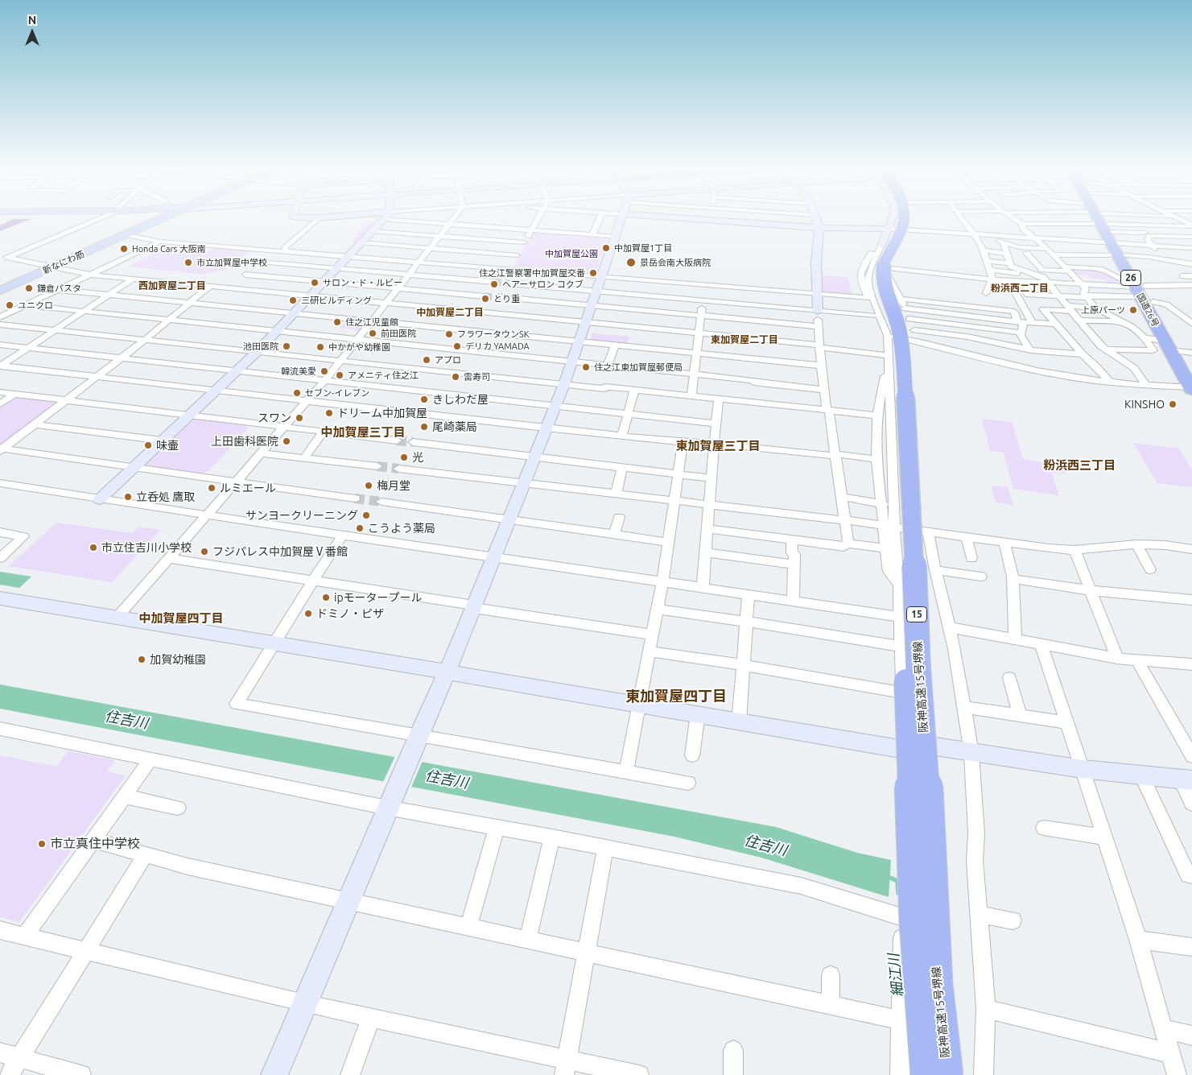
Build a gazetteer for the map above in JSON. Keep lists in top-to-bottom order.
{
  "streets": {
    "highway": [
      "26",
      "国道26号",
      "15",
      "阪神高速15号堺線"
    ],
    "main road": ["新なにわ筋"]
  },
  "districts": [
    "西加賀屋二丁目",
    "粉浜西二丁目",
    "中加賀屋二丁目",
    "東加賀屋二丁目",
    "中加賀屋三丁目",
    "東加賀屋三丁目",
    "粉浜西三丁目",
    "中加賀屋四丁目",
    "東加賀屋四丁目"
  ],
  "water": ["住吉川", "細江川"],
  "parks": ["中加賀屋公園"],
  "places": [
    "中加賀屋1丁目",
    "Honda Cars 大阪南",
    "市立加賀屋中学校",
    "景岳会南大阪病院",
    "住之江警察署中加賀屋交番",
    "サロン・ド・ルビー",
    "ヘアーサロン コクブ",
    "鎌倉パスタ",
    "とり重",
    "三研ビルディング",
    "ユニクロ",
    "上原パーツ",
    "住之江児童館",
    "前田医院",
    "フラワータウンSK",
    "池田医院",
    "デリカ YAMADA",
    "中かがや幼稚園",
    "アプロ",
    "住之江東加賀屋郵便局",
    "韓流美愛",
    "アメニティ住之江",
    "雷寿司",
    "セブン-イレブン",
    "きしわだ屋",
    "KINSHO",
    "ドリーム中加賀屋",
    "スワン",
    "尾崎薬局",
    "上田歯科医院",
    "味壷",
    "光",
    "梅月堂",
    "ルミエール",
    "立呑処 鷹取",
    "サンヨークリーニング",
    "こうよう薬局",
    "市立住吉川小学校",
    "フジパレス中加賀屋Ⅴ番館",
    "ipモータープール",
    "ドミノ・ピザ",
    "加賀幼稚園",
    "市立真住中学校"
  ],
  "north": "top"
}
